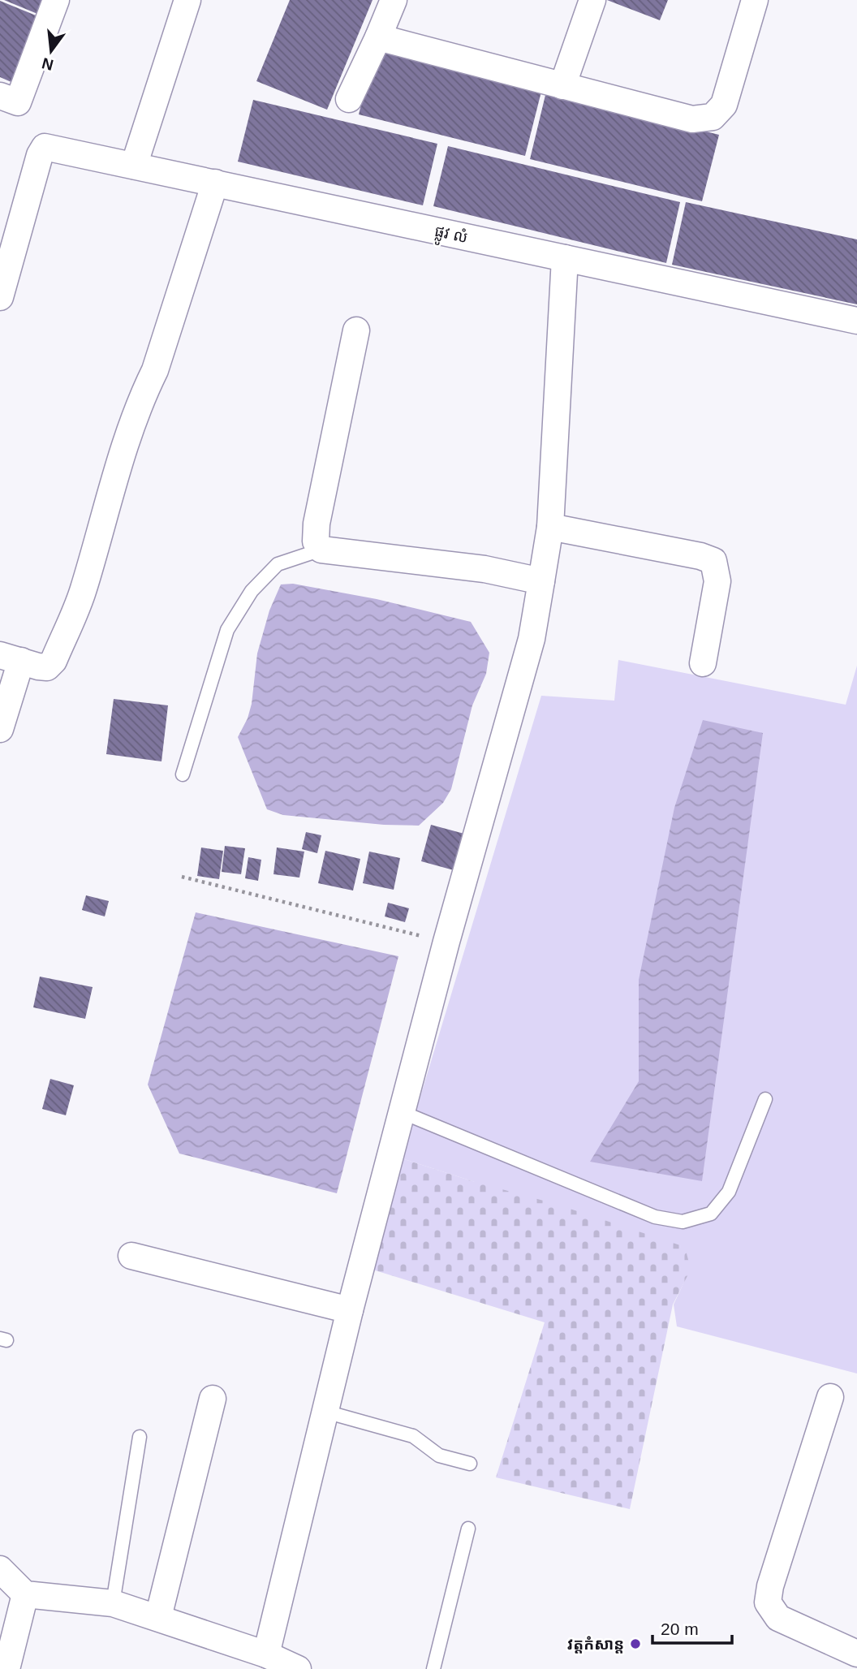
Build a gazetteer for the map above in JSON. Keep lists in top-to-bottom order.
{
  "streets": {
    "street": ["ផ្លូវ លំ"]
  },
  "places": ["វត្តកំសាន្ត"],
  "scale_bar": "20 m",
  "north": "bottom"
}
